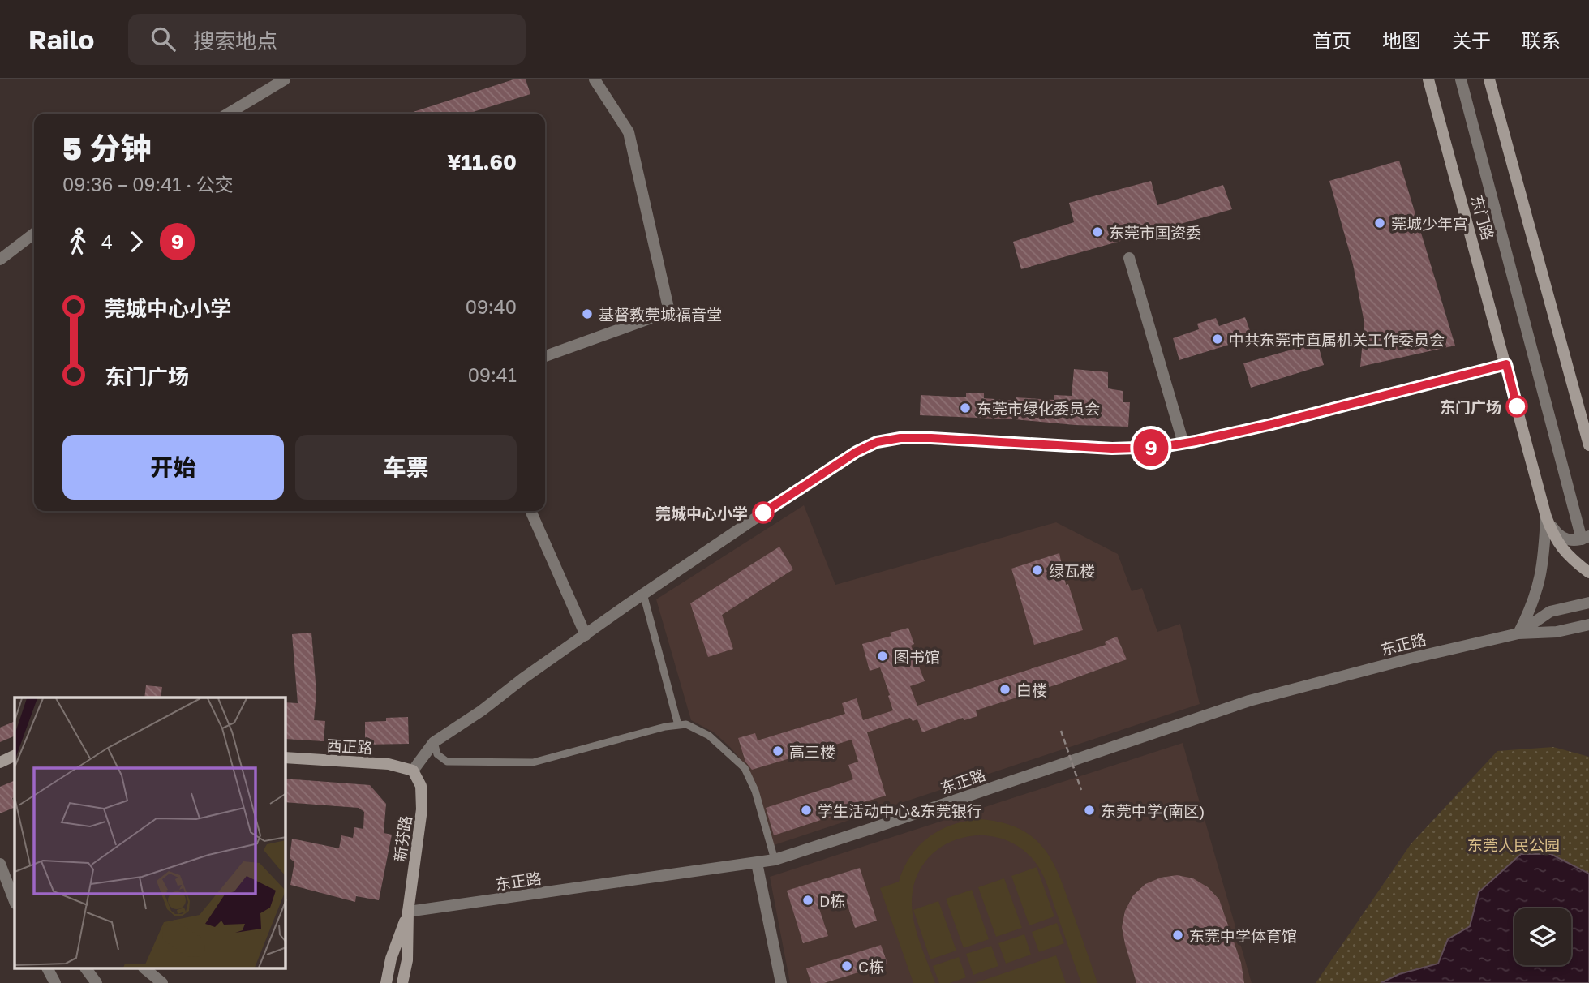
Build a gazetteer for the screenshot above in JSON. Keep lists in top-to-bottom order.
{
  "streets": {
    "main road": ["东门路", "西正路", "新芬路"],
    "street": ["东正路"]
  },
  "crossings": [
    ["东正路", "新芬路"],
    ["西正路", "新芬路"]
  ],
  "parks": ["东莞人民公园"],
  "places": [
    "莞城少年宫",
    "东莞市国资委",
    "基督教莞城福音堂",
    "中共东莞市直属机关工作委员会",
    "东门广场",
    "东莞市绿化委员会",
    "莞城中心小学",
    "绿瓦楼",
    "图书馆",
    "白楼",
    "高三楼",
    "学生活动中心&东莞银行",
    "东莞中学(南区)",
    "D栋",
    "东莞中学体育馆",
    "C栋"
  ],
  "lines": ["bus line 9"],
  "page": {
    "header": "Railo",
    "search": "搜索地点",
    "nav": [
      "首页",
      "地图",
      "关于",
      "联系"
    ],
    "on_map": "9",
    "heading": ["5 分钟", "09:36 – 09:41 · 公交", "¥11.60"],
    "legs": ["4", "9"],
    "list": [
      {
        "name": "莞城中心小学",
        "value": "09:40"
      },
      {
        "name": "东门广场",
        "value": "09:41"
      }
    ],
    "buttons": ["开始", "车票"]
  }
}
